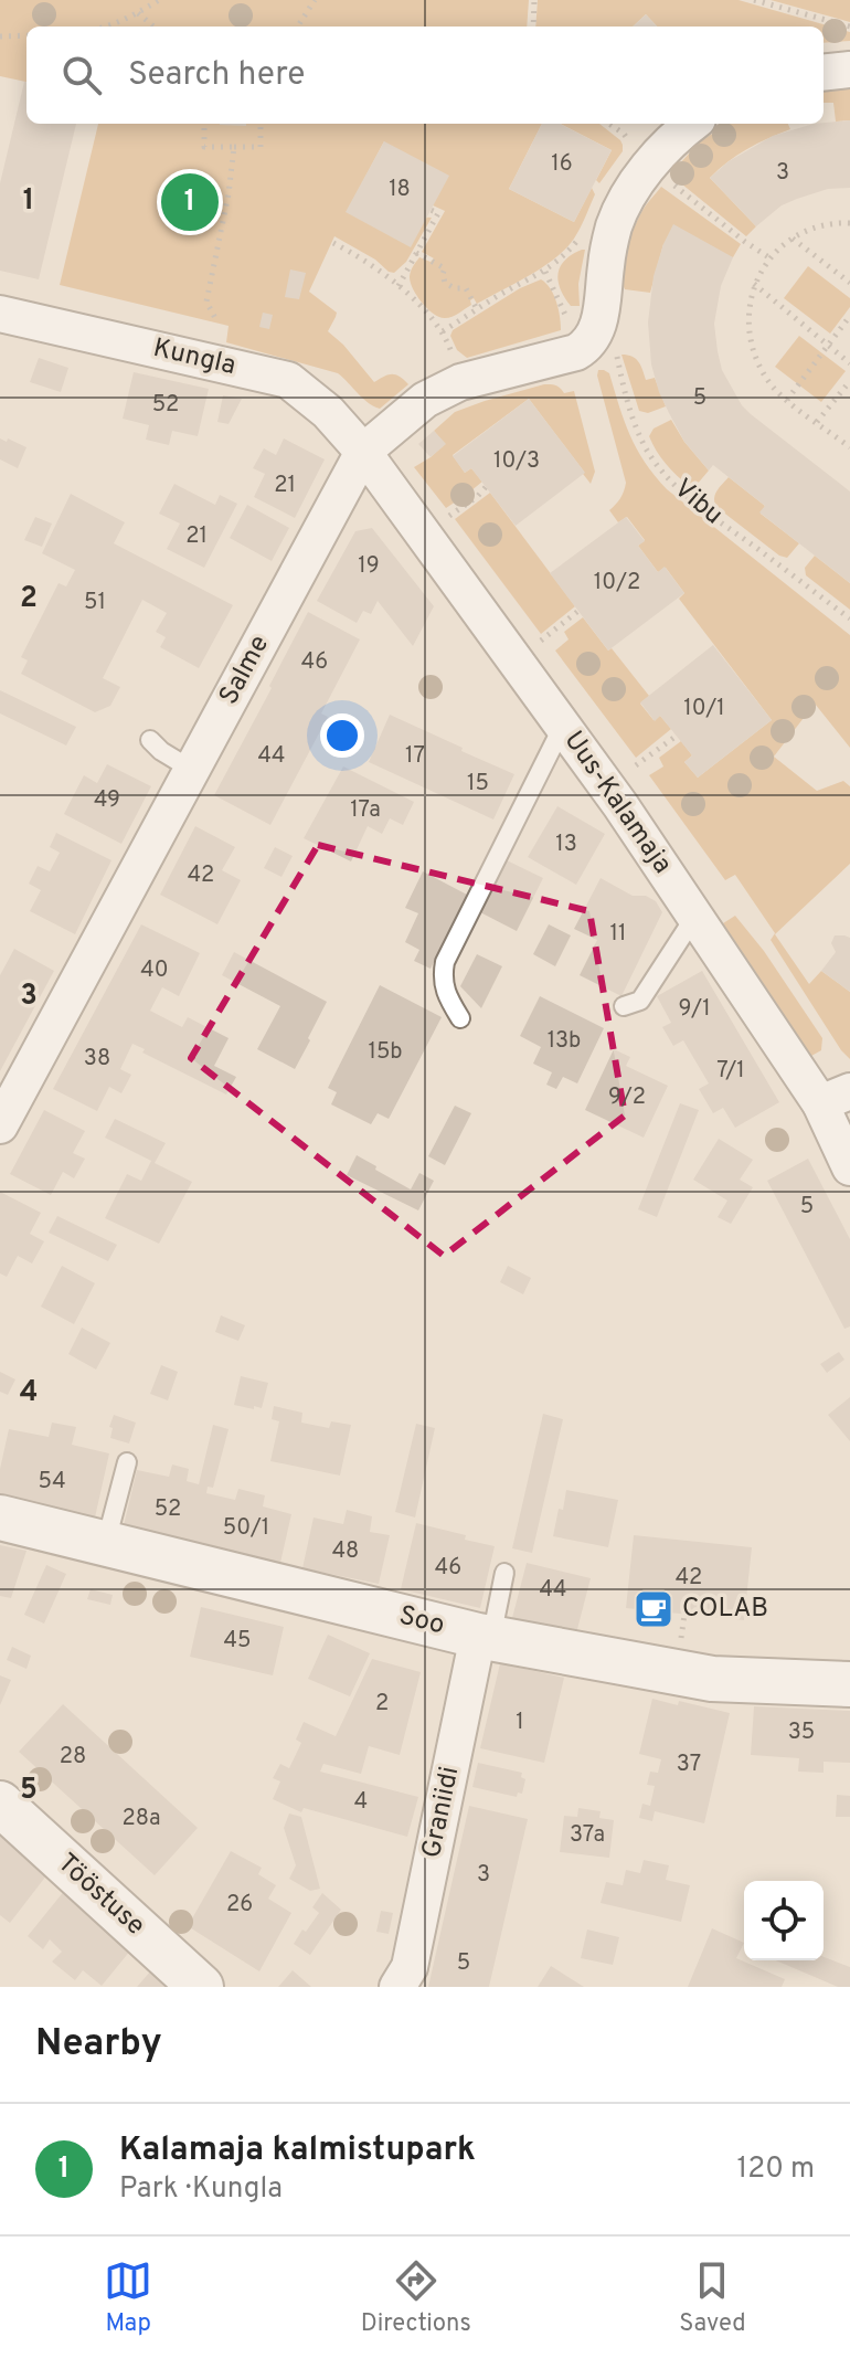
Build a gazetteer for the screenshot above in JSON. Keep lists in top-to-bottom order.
{
  "streets": {
    "street": [
      "Kungla",
      "Salme",
      "Uus-Kalamaja",
      "Soo",
      "Graniidi",
      "Tööstuse"
    ],
    "path": ["Vibu"]
  },
  "crossings": [
    ["Kungla", "Salme"],
    ["Kungla", "Uus-Kalamaja"],
    ["Vibu", "Salme"],
    ["Salme", "Uus-Kalamaja"],
    ["Soo", "Graniidi"]
  ],
  "places": {
    "cafe": ["COLAB"]
  },
  "house_numbers": [
    "16",
    "3",
    "18",
    "5",
    "52",
    "10/3",
    "21",
    "21",
    "19",
    "10/2",
    "51",
    "46",
    "10/1",
    "44",
    "17",
    "15",
    "49",
    "17a",
    "13",
    "42",
    "11",
    "40",
    "9/1",
    "13b",
    "15b",
    "38",
    "7/1",
    "9/2",
    "5",
    "54",
    "52",
    "50/1",
    "48",
    "46",
    "42",
    "44",
    "45",
    "2",
    "1",
    "35",
    "28",
    "37",
    "4",
    "28a",
    "37a",
    "3",
    "26",
    "5"
  ],
  "page": {
    "search": "Search here",
    "pins": "1",
    "heading": "Nearby",
    "list": [
      {
        "mark": "1",
        "name": "Kalamaja kalmistupark",
        "note": "Park · Kungla",
        "value": "120 m"
      }
    ],
    "nav": ["Map", "Directions", "Saved"]
  },
  "grid": {
    "rows": [
      "1",
      "2",
      "3",
      "4",
      "5"
    ]
  }
}
